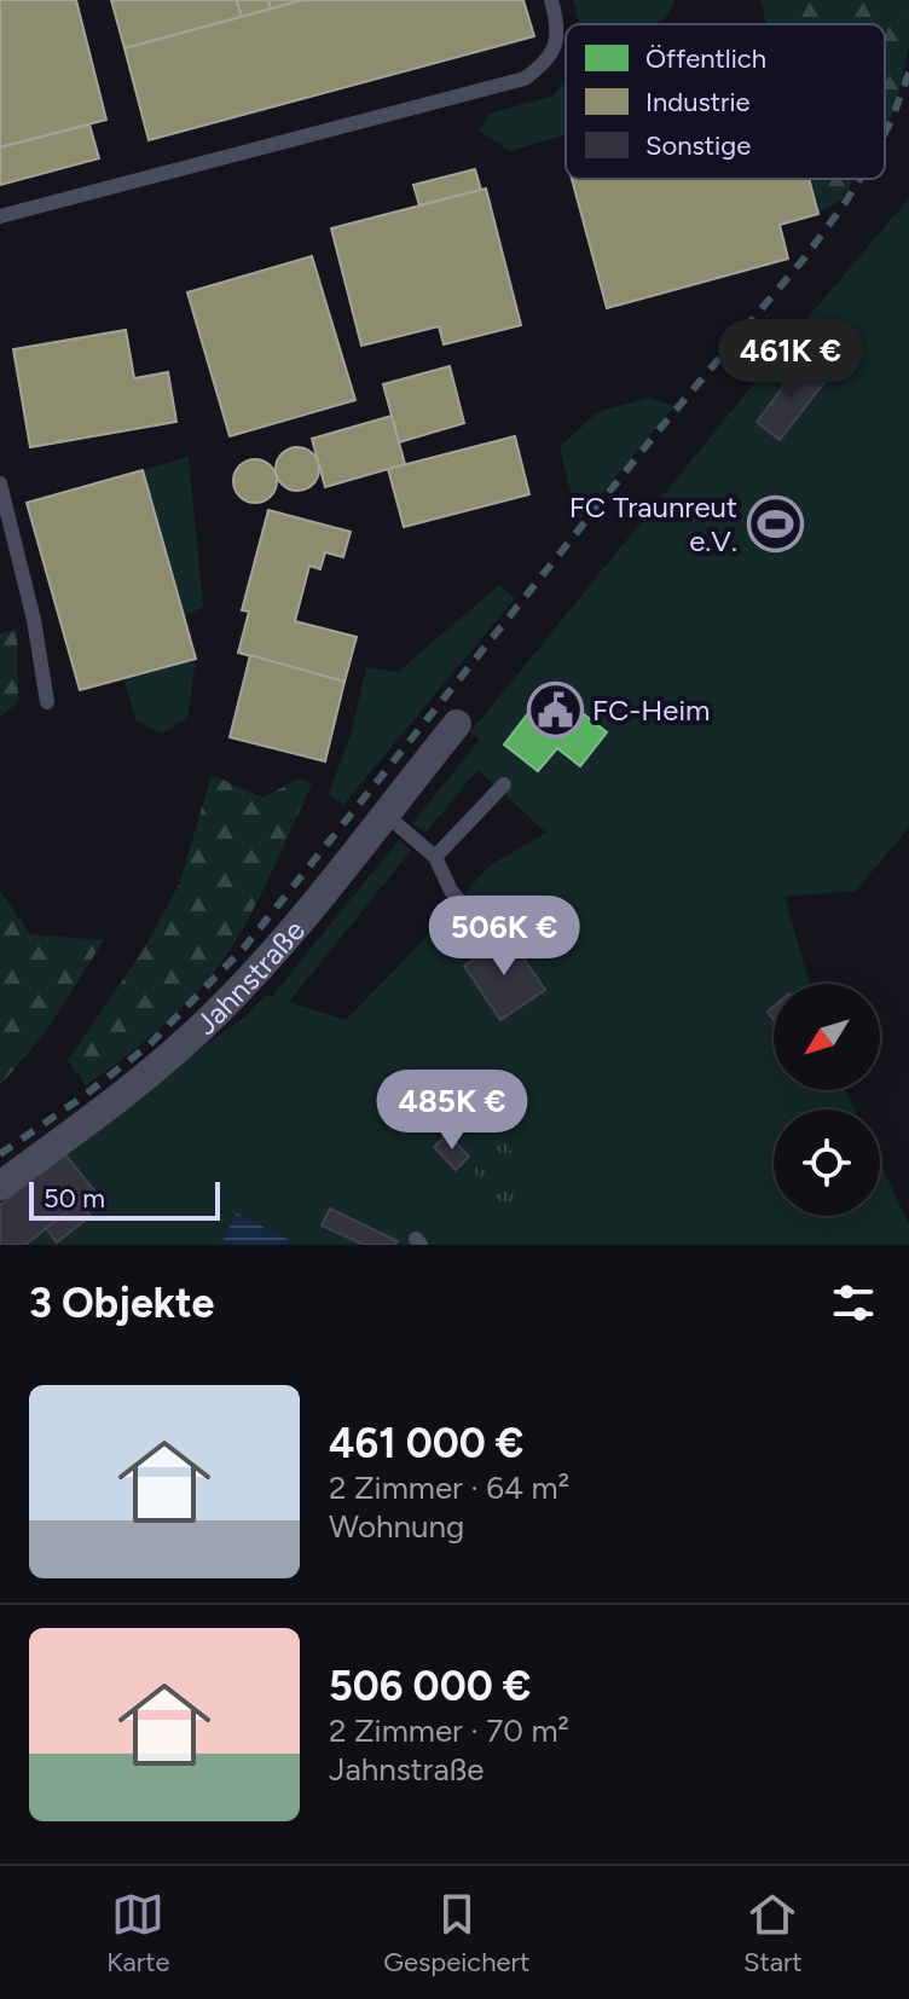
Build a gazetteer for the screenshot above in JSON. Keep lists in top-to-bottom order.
{
  "streets": {
    "street": ["Jahnstraße"]
  },
  "places": {
    "sports": ["FC Traunreut e.V."],
    "public building": ["FC-Heim"]
  },
  "legend": ["Öffentlich", "Industrie", "Sonstige"],
  "scale_bar": "50 m",
  "north": "bottom left",
  "page": {
    "price": ["461K €", "506K €", "485K €"],
    "scale": "50 m",
    "heading": "3 Objekte",
    "list": [
      {
        "name": "461 000 €",
        "note": "2 Zimmer · 64 m² · Wohnung"
      },
      {
        "name": "506 000 €",
        "note": "2 Zimmer · 70 m² · Jahnstraße"
      }
    ],
    "tabs": ["Karte", "Gespeichert", "Start"]
  }
}
